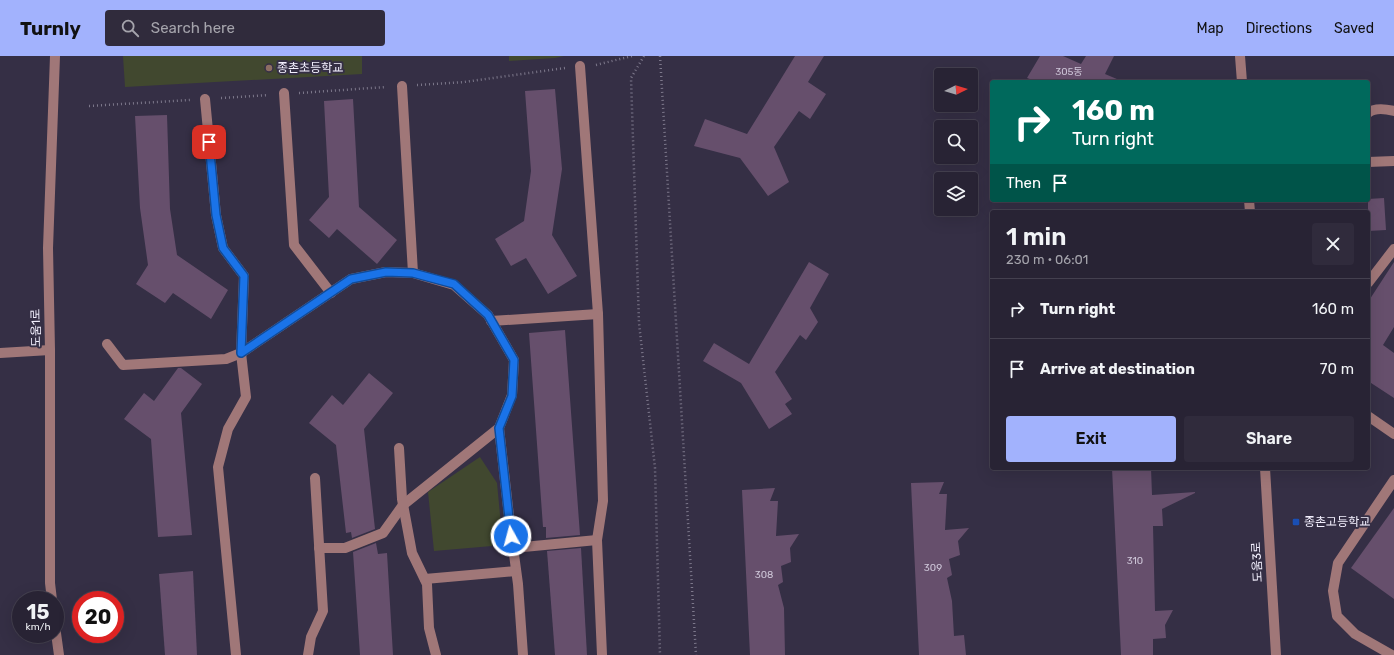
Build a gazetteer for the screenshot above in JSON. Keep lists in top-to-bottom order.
{
  "streets": {
    "street": ["도움1로", "도움3로"]
  },
  "places": {
    "other": ["종촌초등학교"],
    "transit": ["종촌고등학교"]
  },
  "house_numbers": [
    "305동",
    "310",
    "309",
    "308"
  ],
  "north": "right",
  "page": {
    "header": "Turnly",
    "search": "Search here",
    "nav": ["Map", "Directions", "Saved"],
    "turn": ["160 m", "Turn right"],
    "then": "Then",
    "heading": ["1 min", "230 m · 06:01"],
    "list": [
      {
        "name": "Turn right",
        "value": "160 m"
      },
      {
        "name": "Arrive at destination",
        "value": "70 m"
      }
    ],
    "buttons": ["Exit", "Share"],
    "speed": "15 km/h",
    "limit": "20"
  }
}
